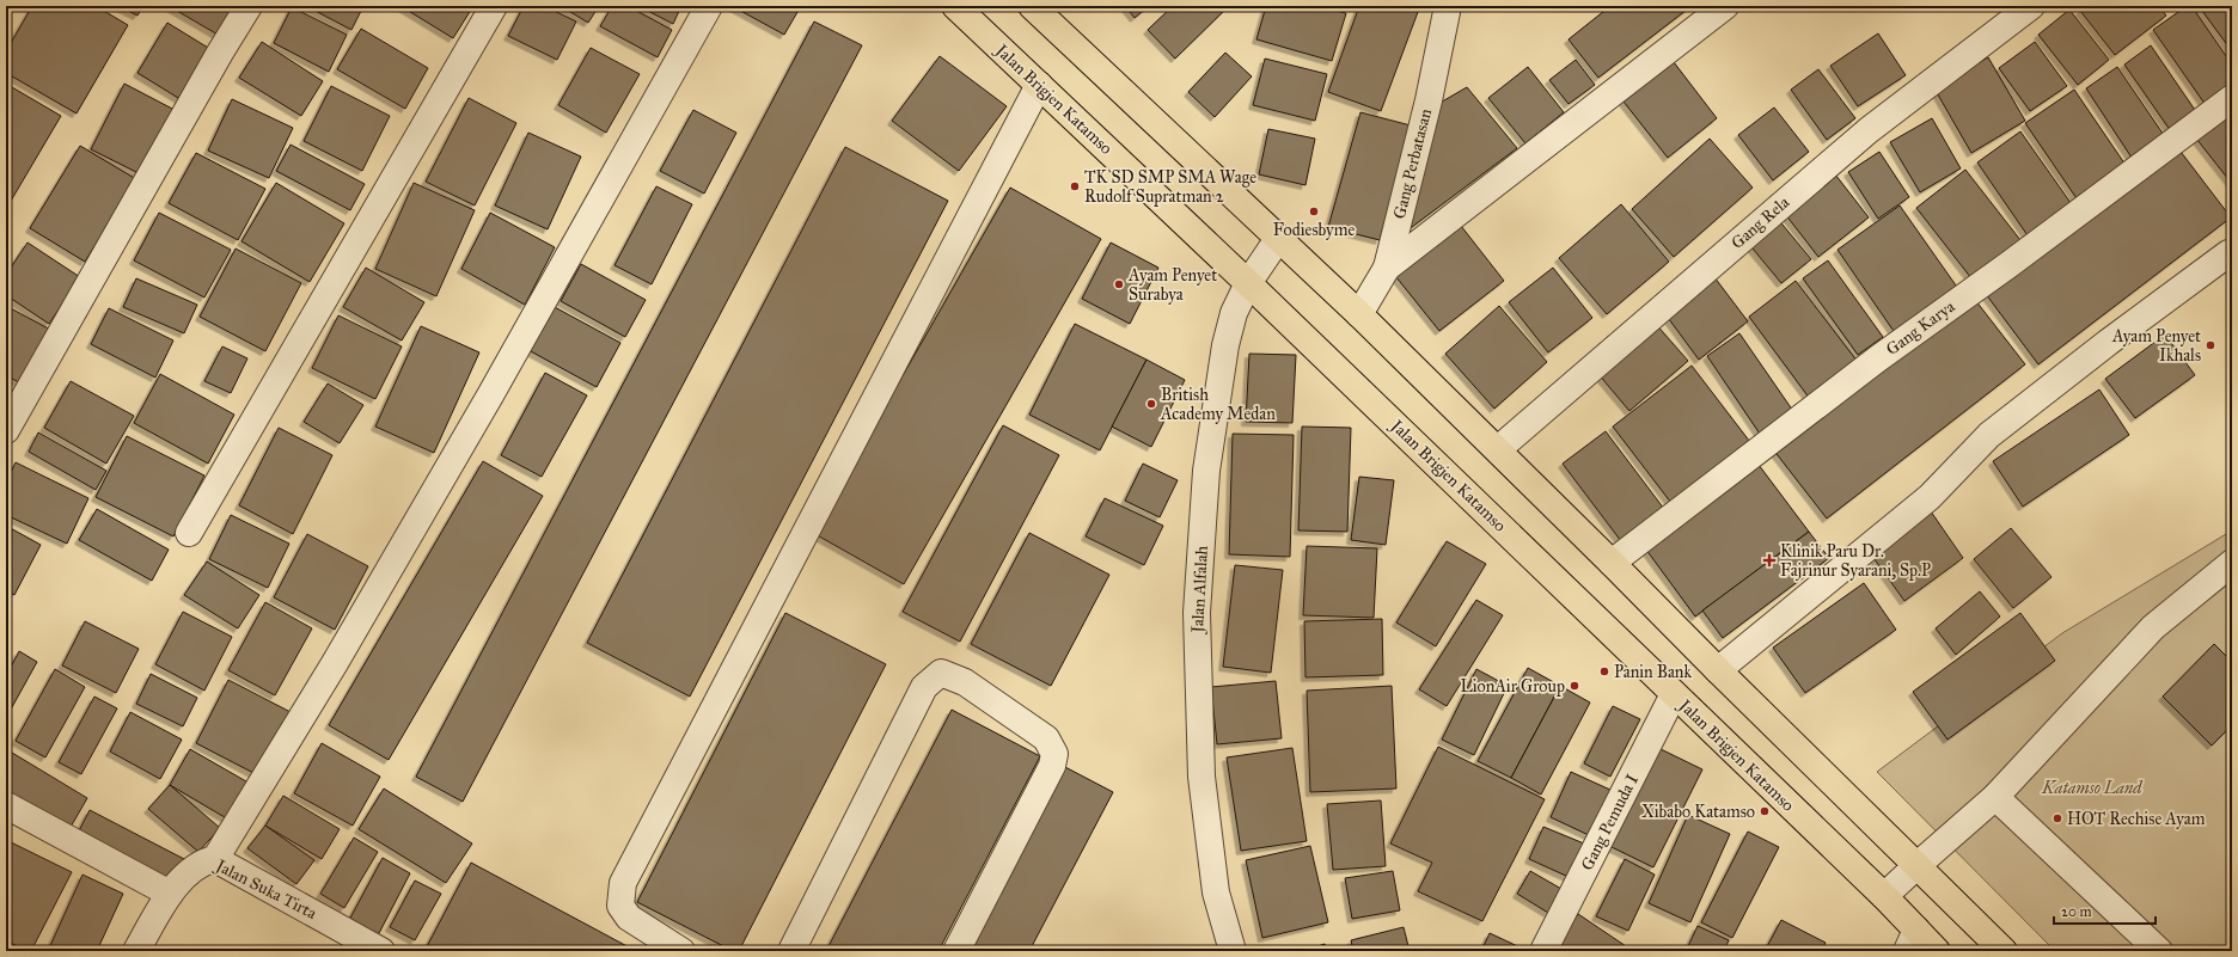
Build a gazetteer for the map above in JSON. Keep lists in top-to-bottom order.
{
  "streets": {
    "main road": ["Jalan Brigjen Katamso"],
    "street": [
      "Gang Perbatasan",
      "Gang Rela",
      "Gang Karya",
      "Jalan Alfalah",
      "Gang Pemuda I",
      "Jalan Suka Tirta"
    ]
  },
  "crossings": [
    ["Jalan Brigjen Katamso", "Jalan Alfalah"],
    ["Jalan Brigjen Katamso", "Gang Pemuda I"]
  ],
  "parks": ["Katamso Land"],
  "places": {
    "other": [
      "TK SD SMP SMA Wage Rudolf Supratman 2",
      "Fodiesbyme",
      "Ayam Penyet Surabya",
      "Ayam Penyet Ikhals",
      "British Academy Medan",
      "Panin Bank",
      "LionAir Group",
      "Xibabo Katamso",
      "HOT Rechise Ayam"
    ],
    "health": ["Klinik Paru Dr. Fajrinur Syarani, Sp.P"]
  },
  "scale_bar": "20 m"
}
